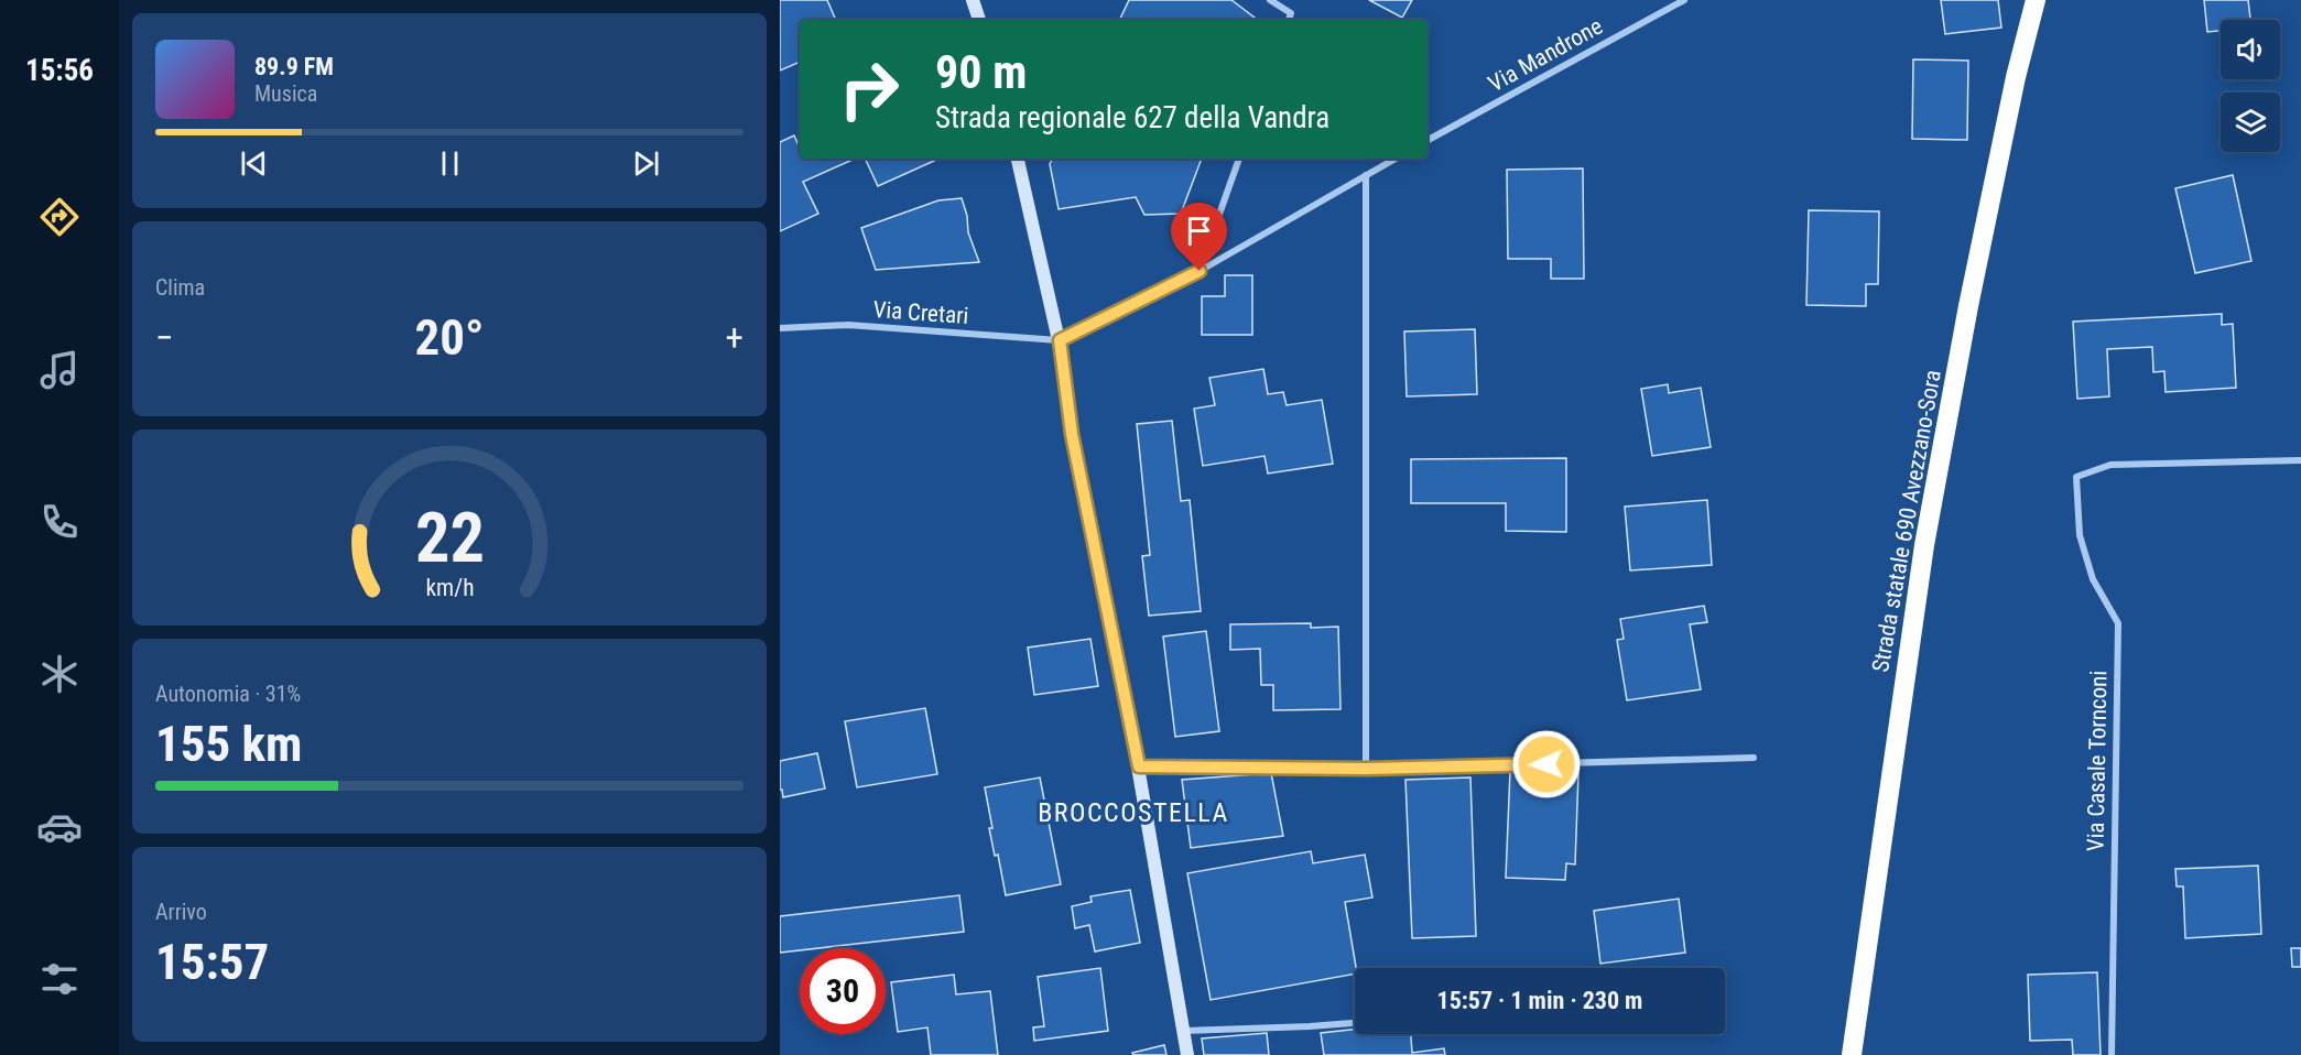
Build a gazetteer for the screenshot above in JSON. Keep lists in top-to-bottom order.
{
  "streets": {
    "highway": ["Strada statale 690 Avezzano-Sora"],
    "street": ["Via Mandrone", "Via Cretari", "Via Casale Tornconi"]
  },
  "districts": ["BROCCOSTELLA"],
  "page": {
    "tabs": "15:56",
    "turn": ["90 m", "Strada regionale 627 della Vandra"],
    "song": ["89.9 FM", "Musica"],
    "tile": [
      "Clima",
      ["Autonomia · 31%", "155 km"],
      ["Arrivo", "15:57"]
    ],
    "heat": ["−", "20°", "+"],
    "limit": "30",
    "trip": "15:57 · 1 min · 230 m",
    "gauge": ["22", "km/h"]
  }
}
